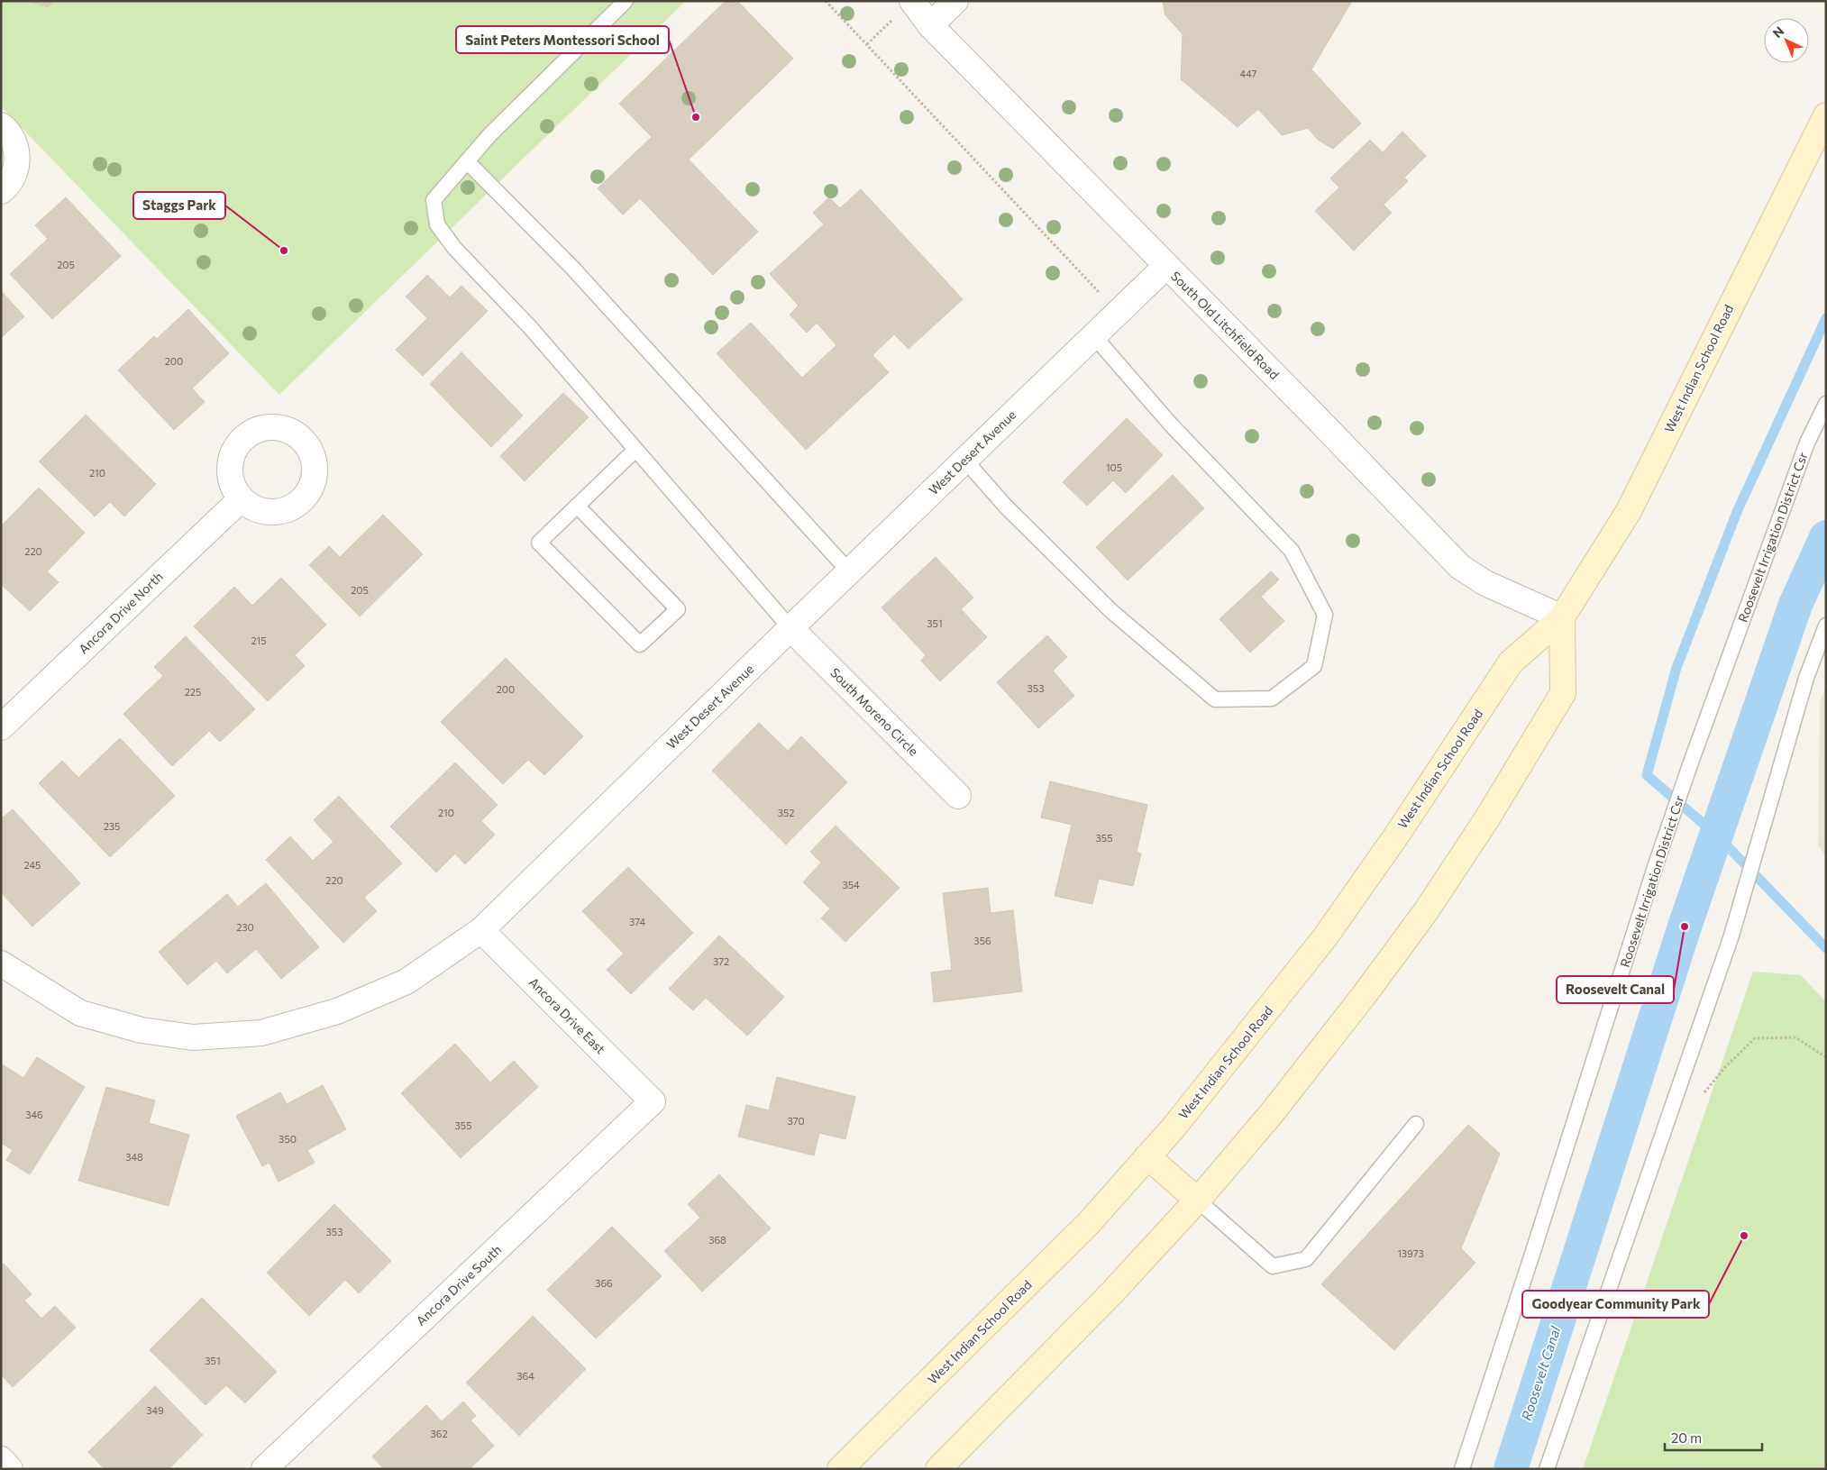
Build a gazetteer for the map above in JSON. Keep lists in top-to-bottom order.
{
  "streets": {
    "main road": ["West Indian School Road"],
    "street": [
      "South Old Litchfield Road",
      "West Desert Avenue",
      "Ancora Drive North",
      "South Moreno Circle",
      "Ancora Drive East",
      "Ancora Drive South"
    ],
    "lane": ["Roosevelt Irrigation District Csr"]
  },
  "crossings": [
    ["South Old Litchfield Road", "West Indian School Road"],
    ["South Old Litchfield Road", "West Desert Avenue"],
    ["West Desert Avenue", "South Moreno Circle"],
    ["West Desert Avenue", "Ancora Drive East"],
    ["Ancora Drive East", "Ancora Drive South"]
  ],
  "water": ["Roosevelt Canal"],
  "places": [
    "Saint Peters Montessori School",
    "Staggs Park",
    "Roosevelt Canal",
    "Goodyear Community Park"
  ],
  "house_numbers": [
    "447",
    "205",
    "200",
    "105",
    "210",
    "220",
    "205",
    "351",
    "215",
    "353",
    "200",
    "225",
    "210",
    "352",
    "235",
    "355",
    "245",
    "220",
    "354",
    "374",
    "230",
    "356",
    "372",
    "346",
    "370",
    "355",
    "350",
    "348",
    "353",
    "368",
    "13973",
    "366",
    "351",
    "364",
    "349",
    "362"
  ],
  "scale_bar": "20 m",
  "north": "top left"
}
